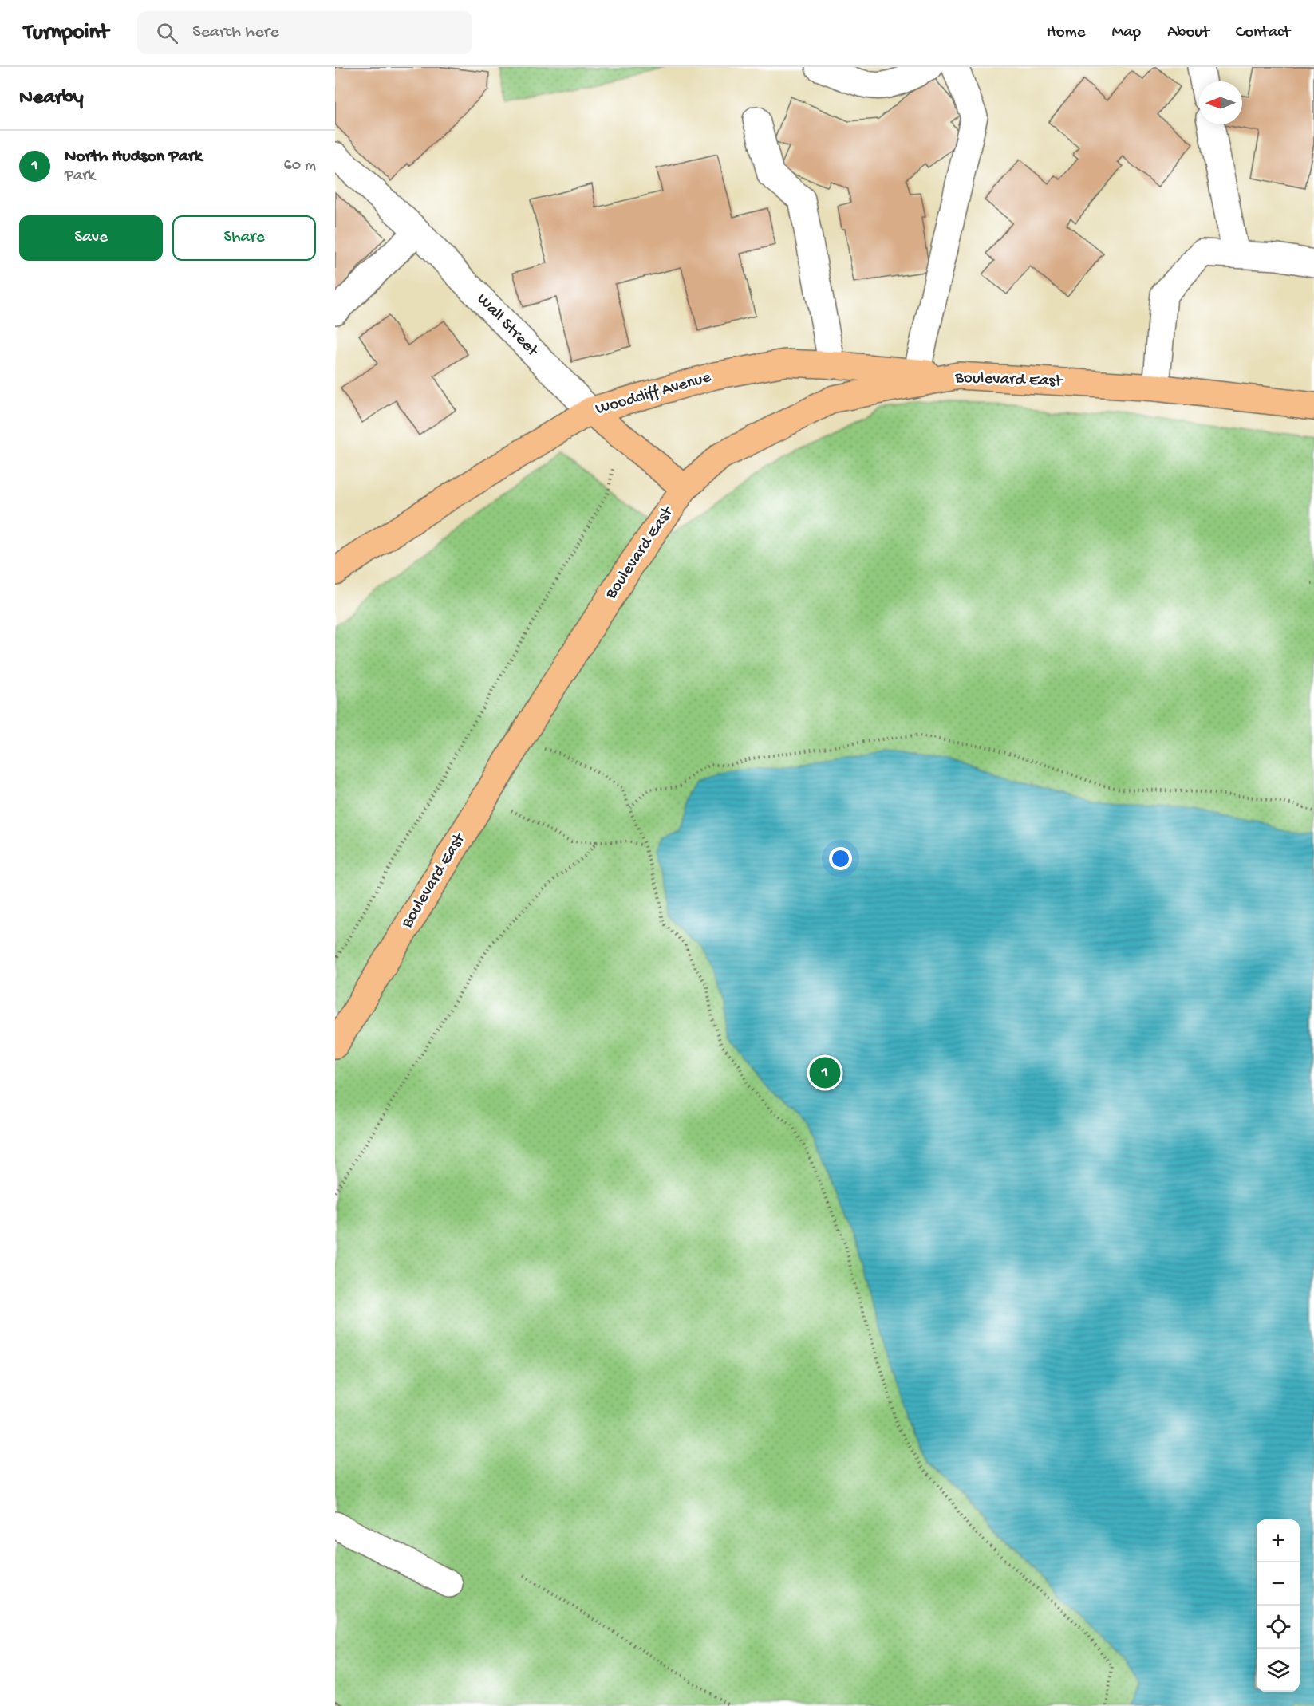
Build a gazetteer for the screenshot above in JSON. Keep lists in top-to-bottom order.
{
  "streets": {
    "main road": ["Wall Street", "Boulevard East", "Woodcliff Avenue"]
  },
  "crossings": [
    ["Wall Street", "Boulevard East"],
    ["Wall Street", "Woodcliff Avenue"],
    ["Boulevard East", "Woodcliff Avenue"]
  ],
  "north": "left",
  "page": {
    "header": "Turnpoint",
    "search": "Search here",
    "nav": [
      "Home",
      "Map",
      "About",
      "Contact"
    ],
    "heading": "Nearby",
    "list": [
      {
        "mark": "1",
        "name": "North Hudson Park",
        "note": "Park",
        "value": "60 m"
      }
    ],
    "buttons": ["Save", "Share"],
    "pins": "1",
    "map_buttons": ["+", "−"]
  }
}
